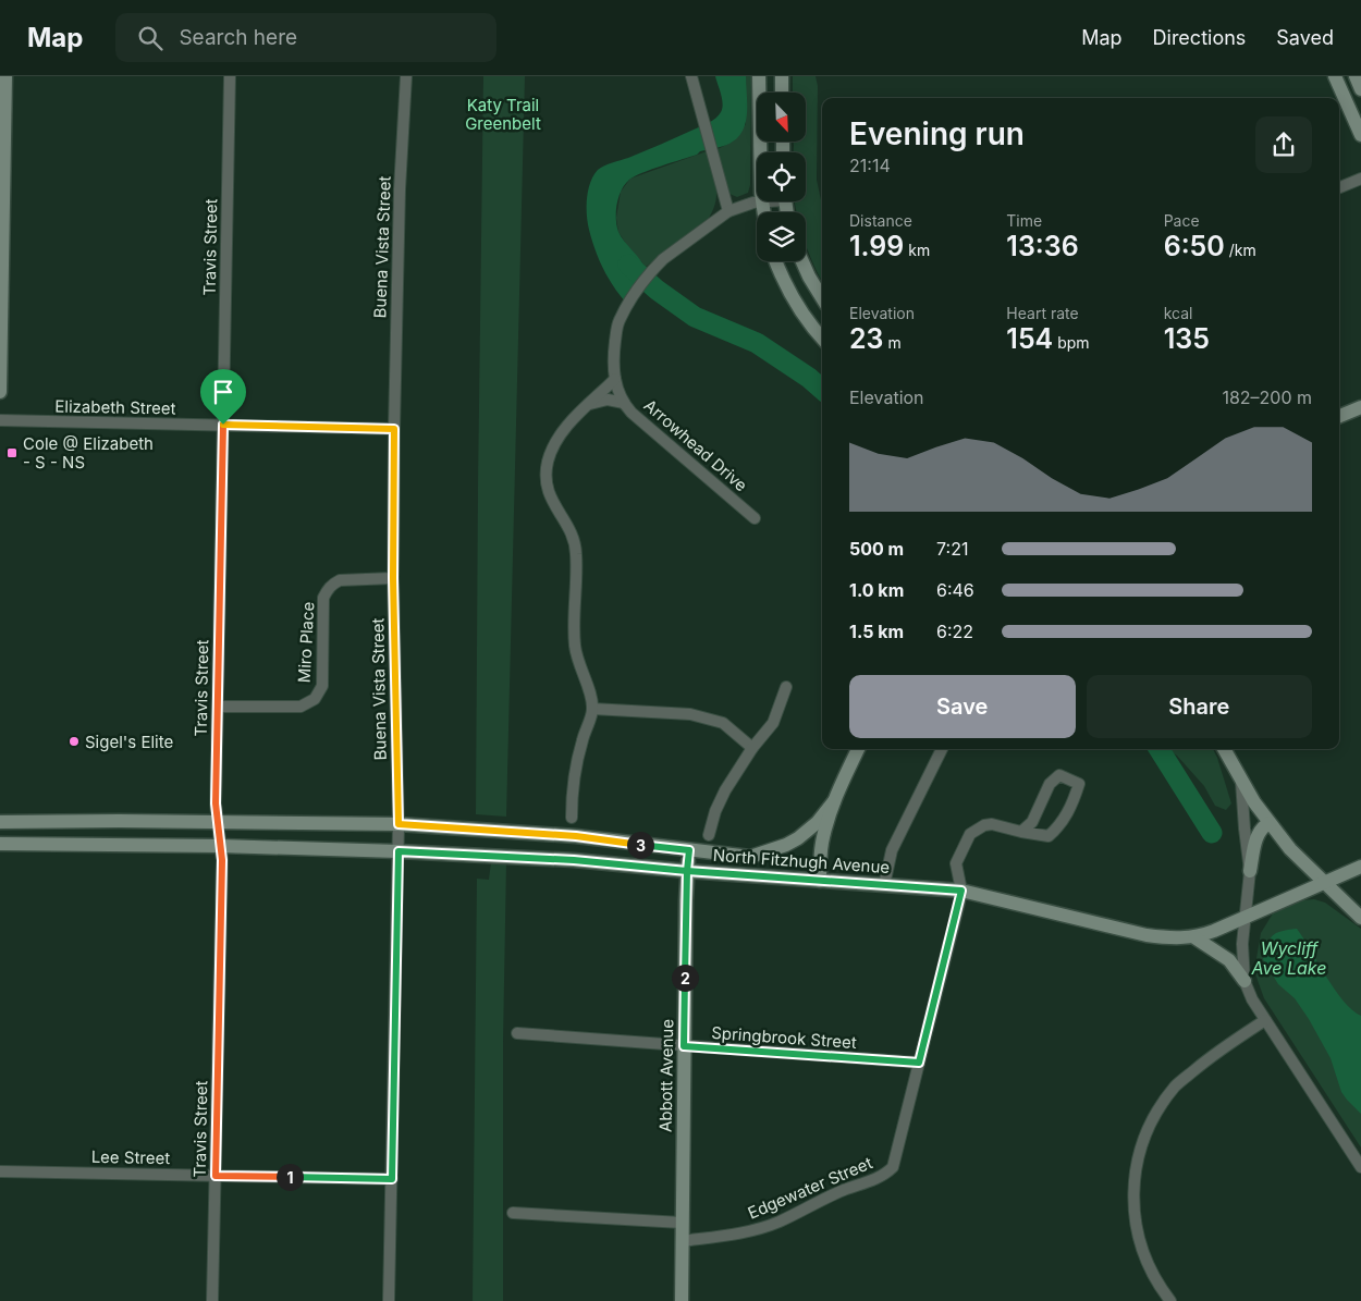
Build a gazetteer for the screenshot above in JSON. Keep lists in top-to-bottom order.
{
  "streets": {
    "main road": ["North Fitzhugh Avenue", "Abbott Avenue"],
    "street": [
      "Travis Street",
      "Buena Vista Street",
      "Elizabeth Street",
      "Arrowhead Drive",
      "Miro Place",
      "Springbrook Street",
      "Lee Street",
      "Edgewater Street"
    ]
  },
  "crossings": [
    ["Travis Street", "Elizabeth Street"],
    ["Travis Street", "Miro Place"],
    ["Travis Street", "North Fitzhugh Avenue"],
    ["Travis Street", "Lee Street"],
    ["Buena Vista Street", "Elizabeth Street"],
    ["Buena Vista Street", "Miro Place"],
    ["Buena Vista Street", "North Fitzhugh Avenue"],
    ["Buena Vista Street", "Lee Street"],
    ["North Fitzhugh Avenue", "Abbott Avenue"],
    ["Springbrook Street", "Abbott Avenue"],
    ["Springbrook Street", "Edgewater Street"],
    ["Abbott Avenue", "Edgewater Street"]
  ],
  "water": ["Wycliff Ave Lake"],
  "parks": ["Katy Trail Greenbelt"],
  "places": {
    "transit": ["Cole @ Elizabeth - S - NS"],
    "other": ["Sigel's Elite"]
  },
  "north": "bottom right",
  "page": {
    "header": "Map",
    "search": "Search here",
    "nav": ["Map", "Directions", "Saved"],
    "heading": ["Evening run", "21:14"],
    "stats": [
      ["Distance", "1.99 km"],
      ["Time", "13:36"],
      ["Pace", "6:50 /km"],
      ["Elevation", "23 m"],
      ["Heart rate", "154 bpm"],
      ["kcal", "135"]
    ],
    "chart": ["Elevation", "182–200 m"],
    "list": [
      {
        "name": "500 m",
        "note": "7:21"
      },
      {
        "name": "1.0 km",
        "note": "6:46"
      },
      {
        "name": "1.5 km",
        "note": "6:22"
      }
    ],
    "buttons": ["Save", "Share"],
    "pins": ["3", "2", "1"]
  }
}
